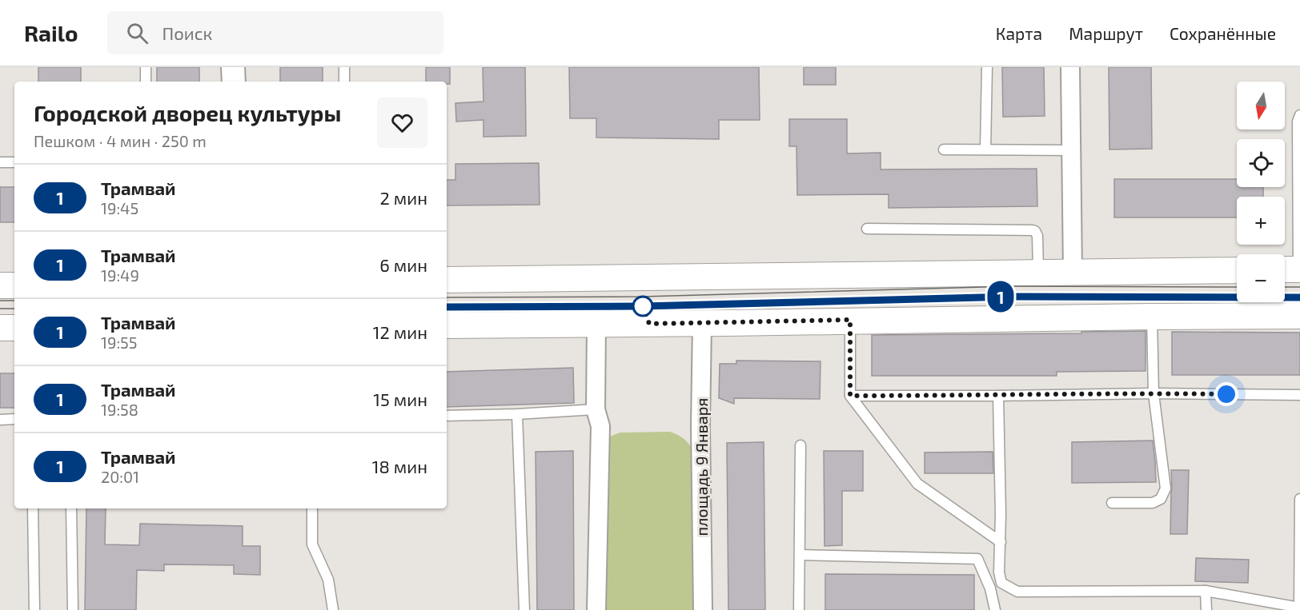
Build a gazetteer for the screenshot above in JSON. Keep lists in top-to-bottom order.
{
  "streets": {
    "street": ["площадь 9 Января"]
  },
  "lines": ["tram line 1"],
  "north": "bottom",
  "page": {
    "header": "Railo",
    "search": "Поиск",
    "nav": ["Карта", "Маршрут", "Сохранённые"],
    "on_map": "1",
    "map_buttons": ["+", "−"],
    "heading": ["Городской дворец культуры", "Пешком · 4 мин · 250 m"],
    "list": [
      {
        "mark": "1",
        "name": "Трамвай",
        "note": "19:45",
        "value": "2 мин"
      },
      {
        "mark": "1",
        "name": "Трамвай",
        "note": "19:49",
        "value": "6 мин"
      },
      {
        "mark": "1",
        "name": "Трамвай",
        "note": "19:55",
        "value": "12 мин"
      },
      {
        "mark": "1",
        "name": "Трамвай",
        "note": "19:58",
        "value": "15 мин"
      },
      {
        "mark": "1",
        "name": "Трамвай",
        "note": "20:01",
        "value": "18 мин"
      }
    ]
  }
}
